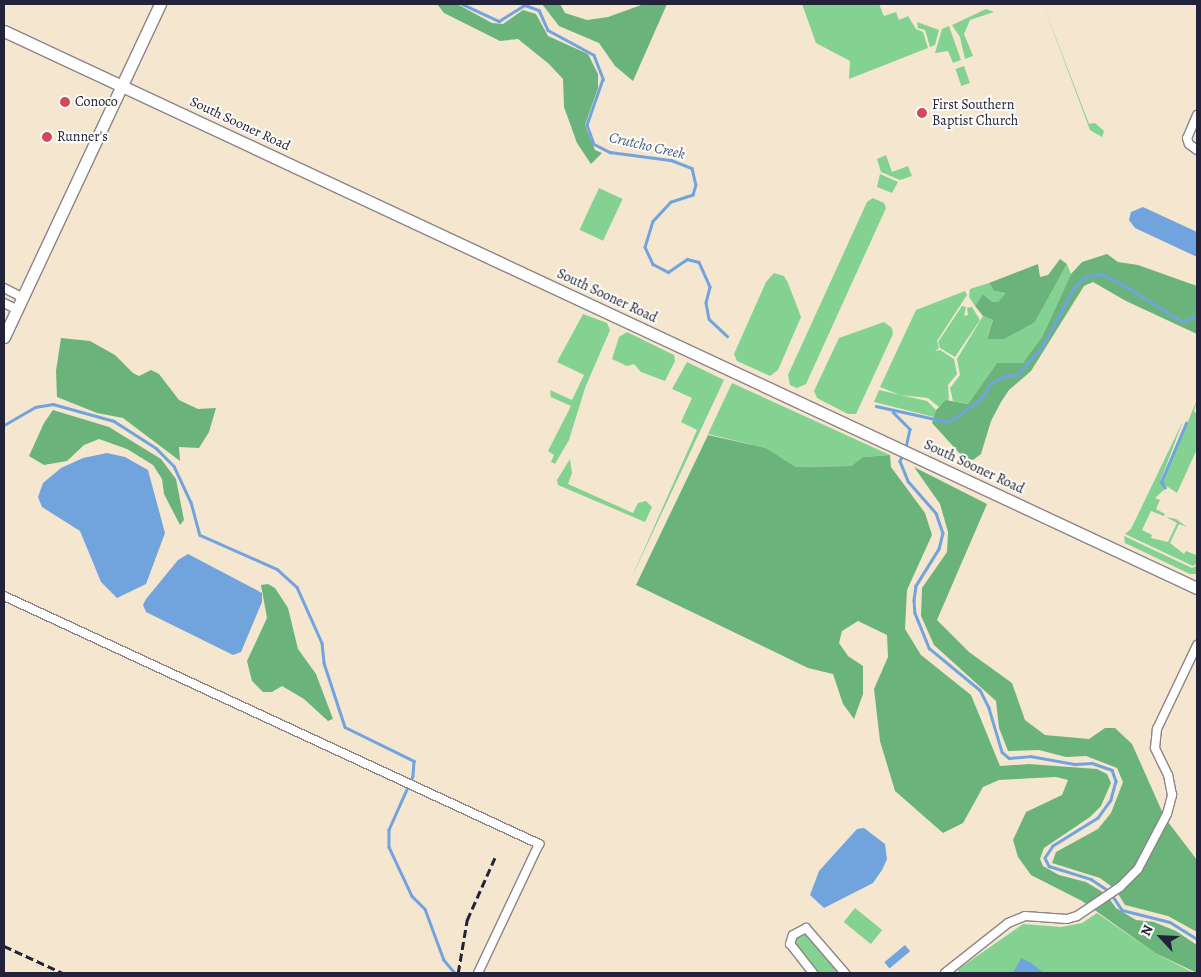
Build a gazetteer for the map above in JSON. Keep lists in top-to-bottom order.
{
  "streets": {
    "main road": ["South Sooner Road"]
  },
  "water": ["Crutcho Creek"],
  "places": ["Conoco", "First Southern Baptist Church", "Runner's"],
  "north": "top left"
}
